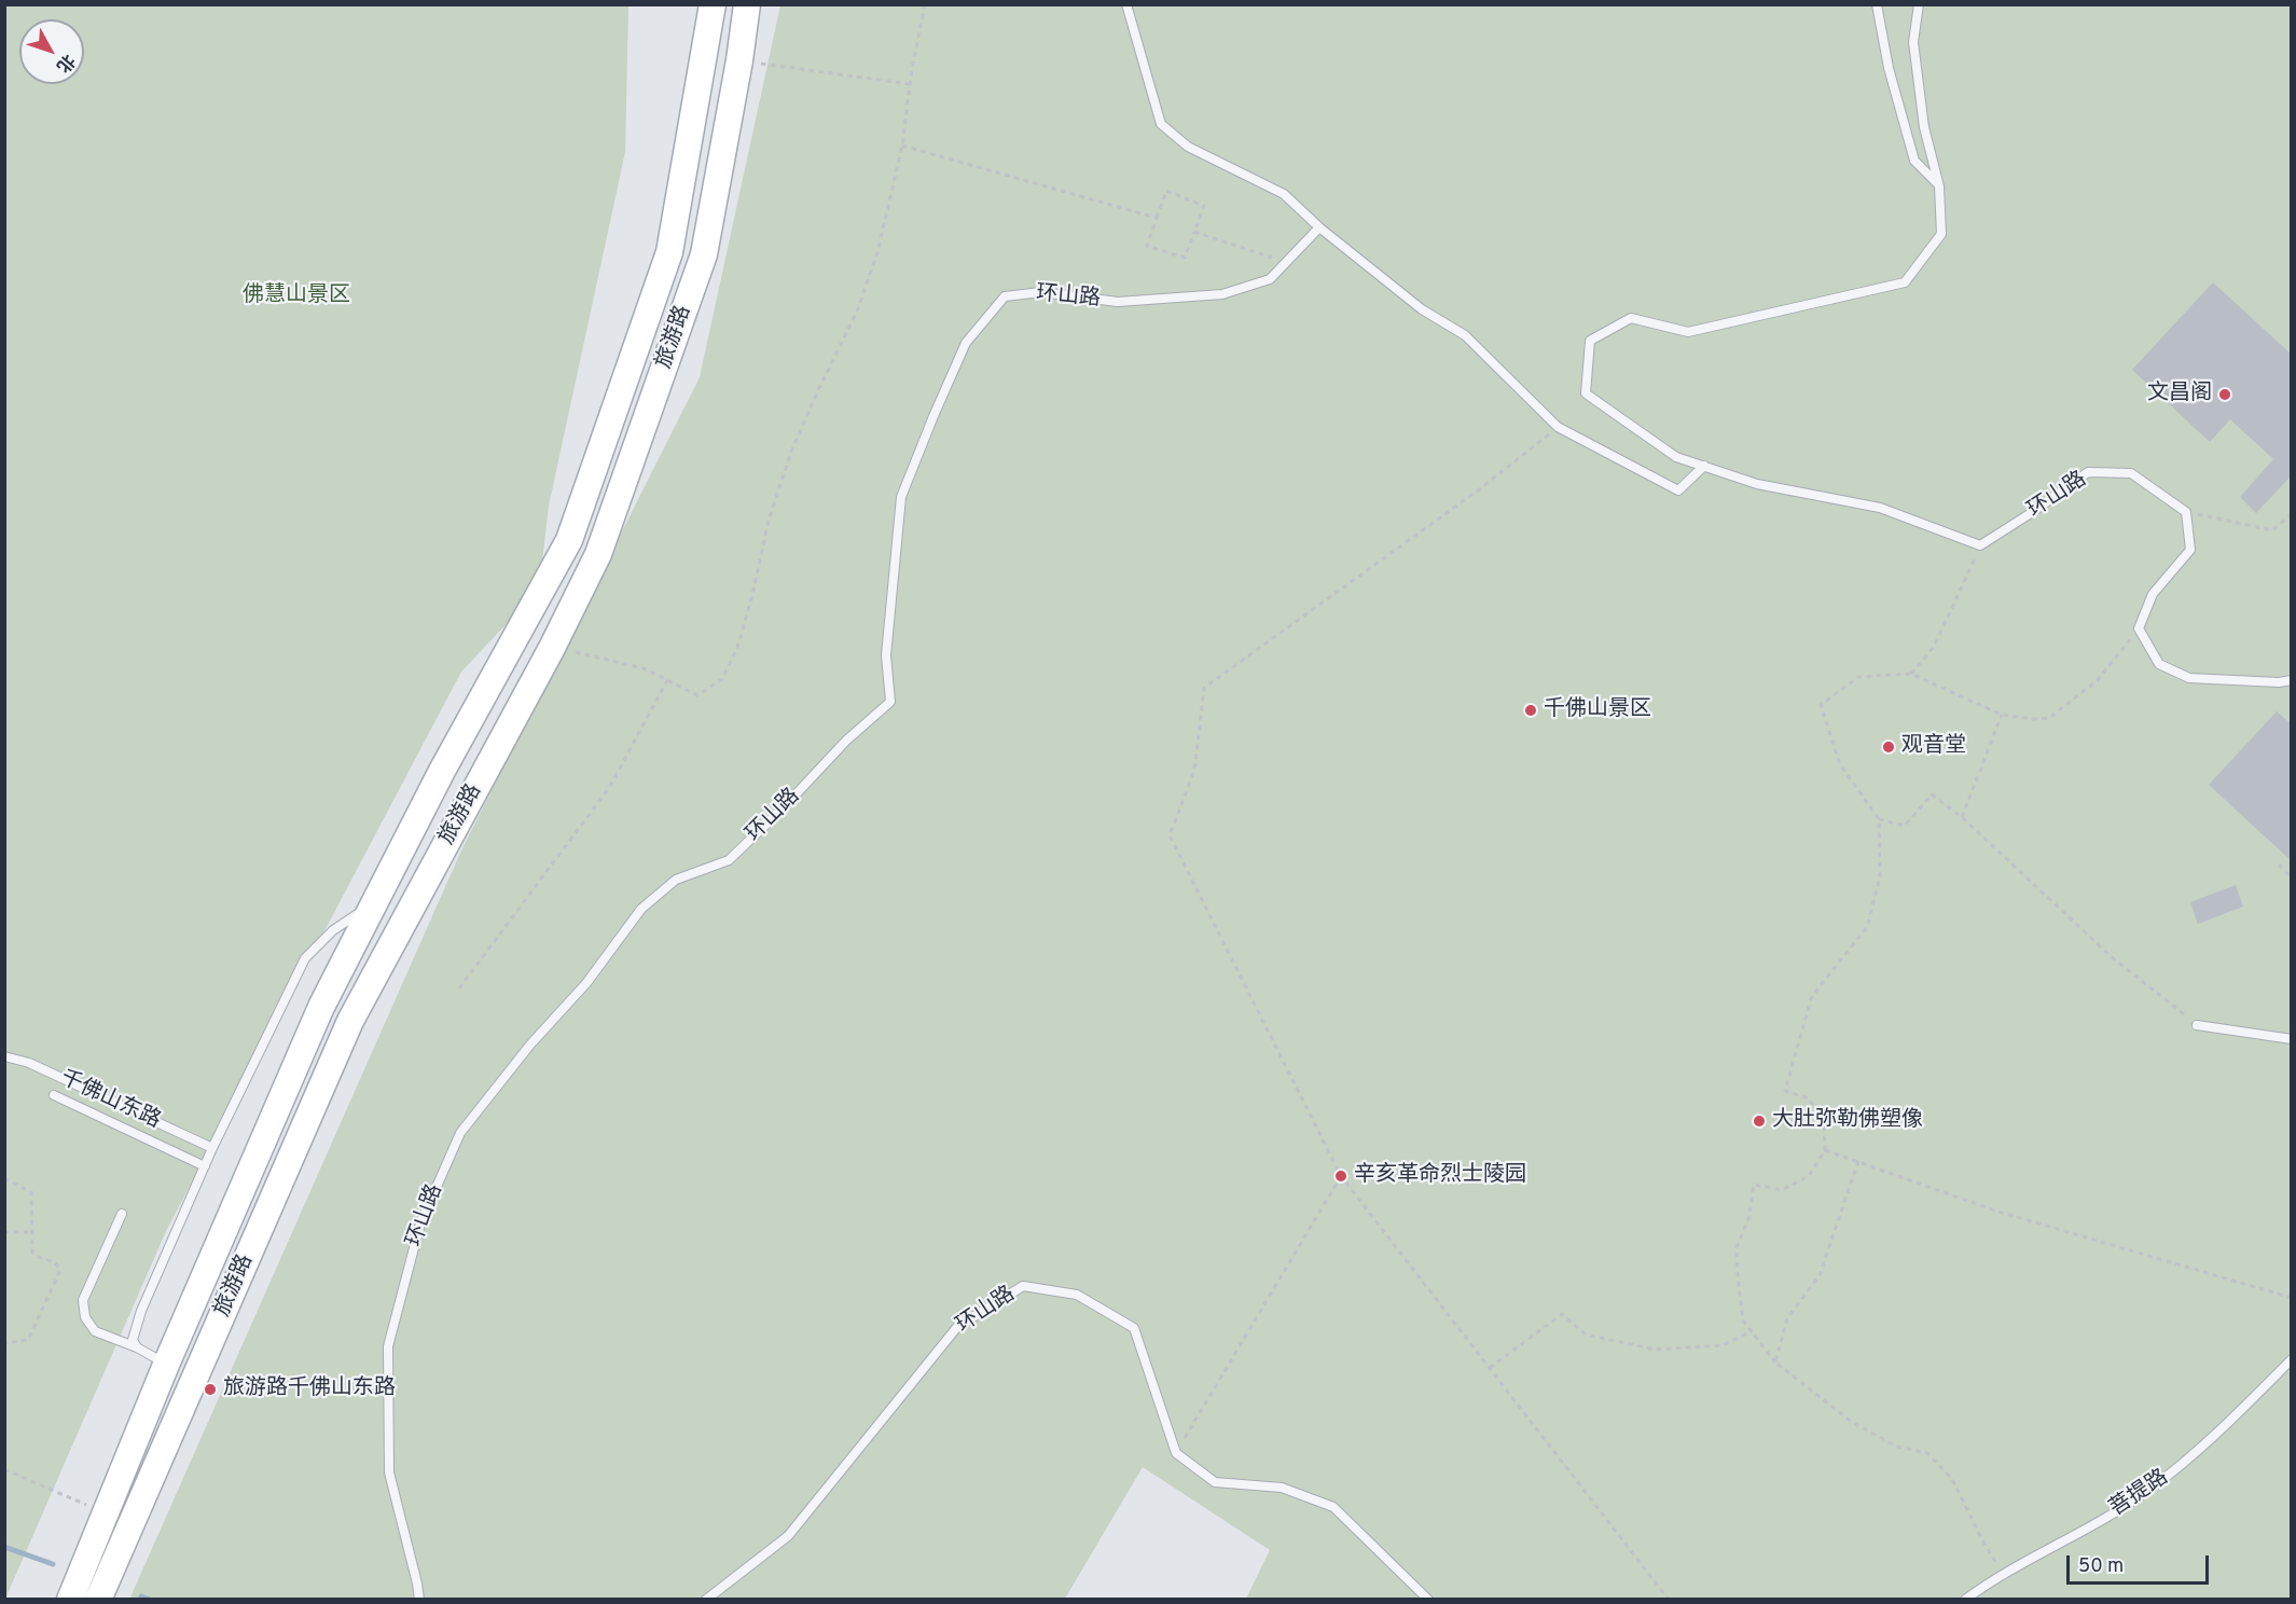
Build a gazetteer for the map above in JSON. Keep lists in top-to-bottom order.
{
  "streets": {
    "main road": ["旅游路"],
    "lane": ["环山路", "千佛山东路", "菩提路"]
  },
  "parks": ["佛慧山景区"],
  "places": [
    "文昌阁",
    "千佛山景区",
    "观音堂",
    "大肚弥勒佛塑像",
    "辛亥革命烈士陵园",
    "旅游路千佛山东路"
  ],
  "scale_bar": "50 m",
  "north": "bottom right"
}
